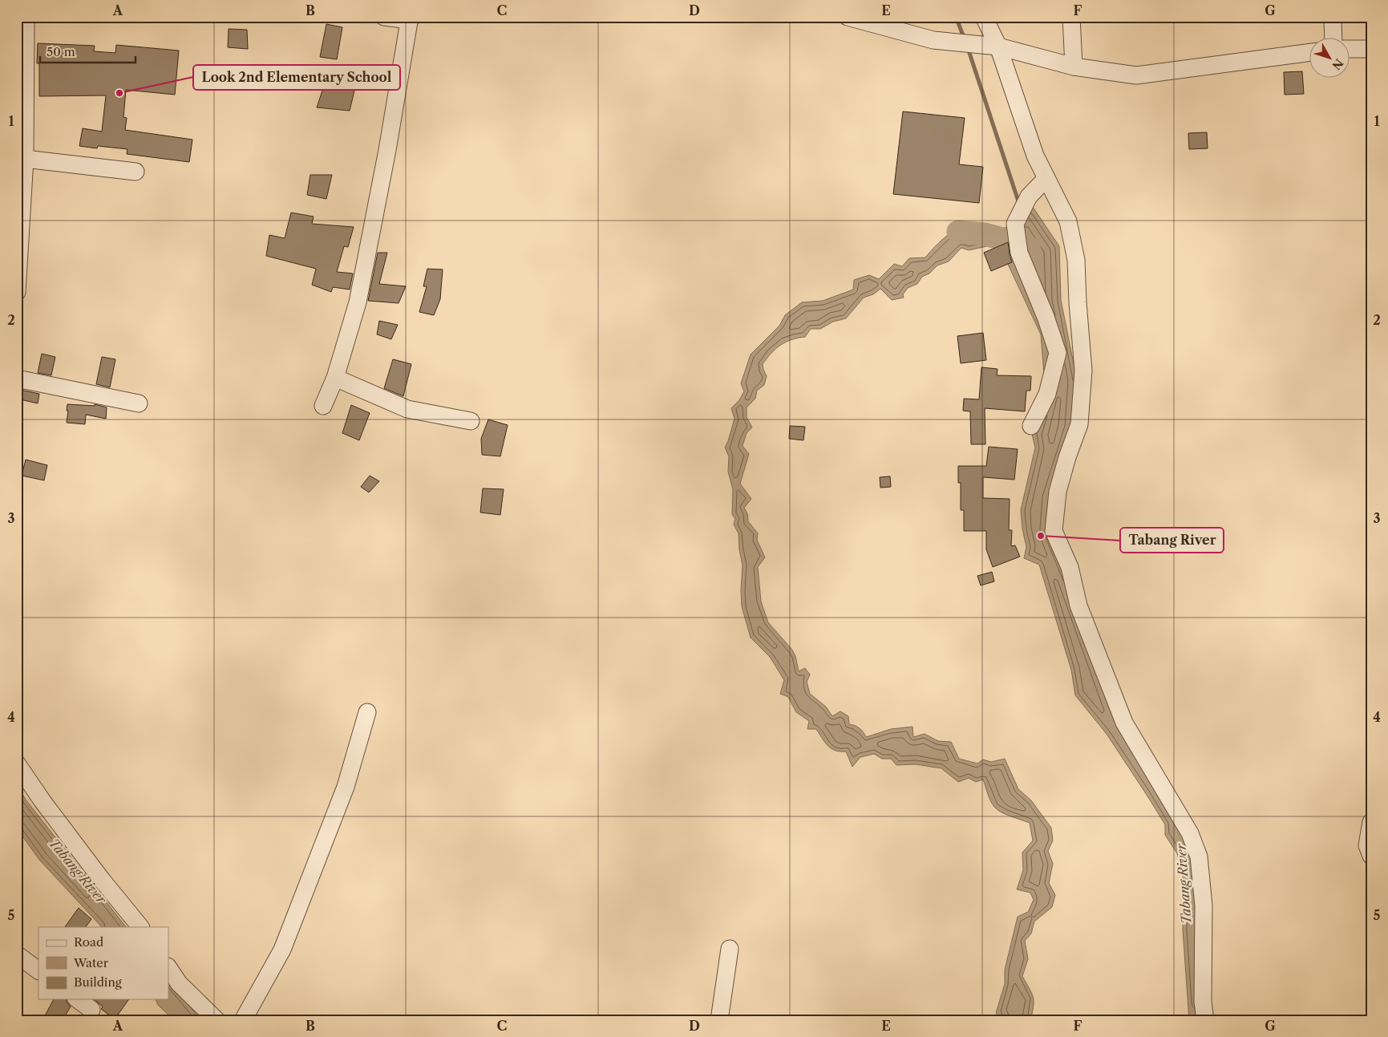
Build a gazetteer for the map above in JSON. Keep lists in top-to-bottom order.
{
  "water": ["Tabang River"],
  "places": ["Look 2nd Elementary School", "Tabang River"],
  "legend": ["Road", "Water", "Building"],
  "scale_bar": "50 m",
  "north": "bottom right",
  "grid": {
    "columns": [
      "A",
      "B",
      "C",
      "D",
      "E",
      "F",
      "G"
    ],
    "rows": [
      "1",
      "2",
      "3",
      "4",
      "5"
    ]
  }
}
